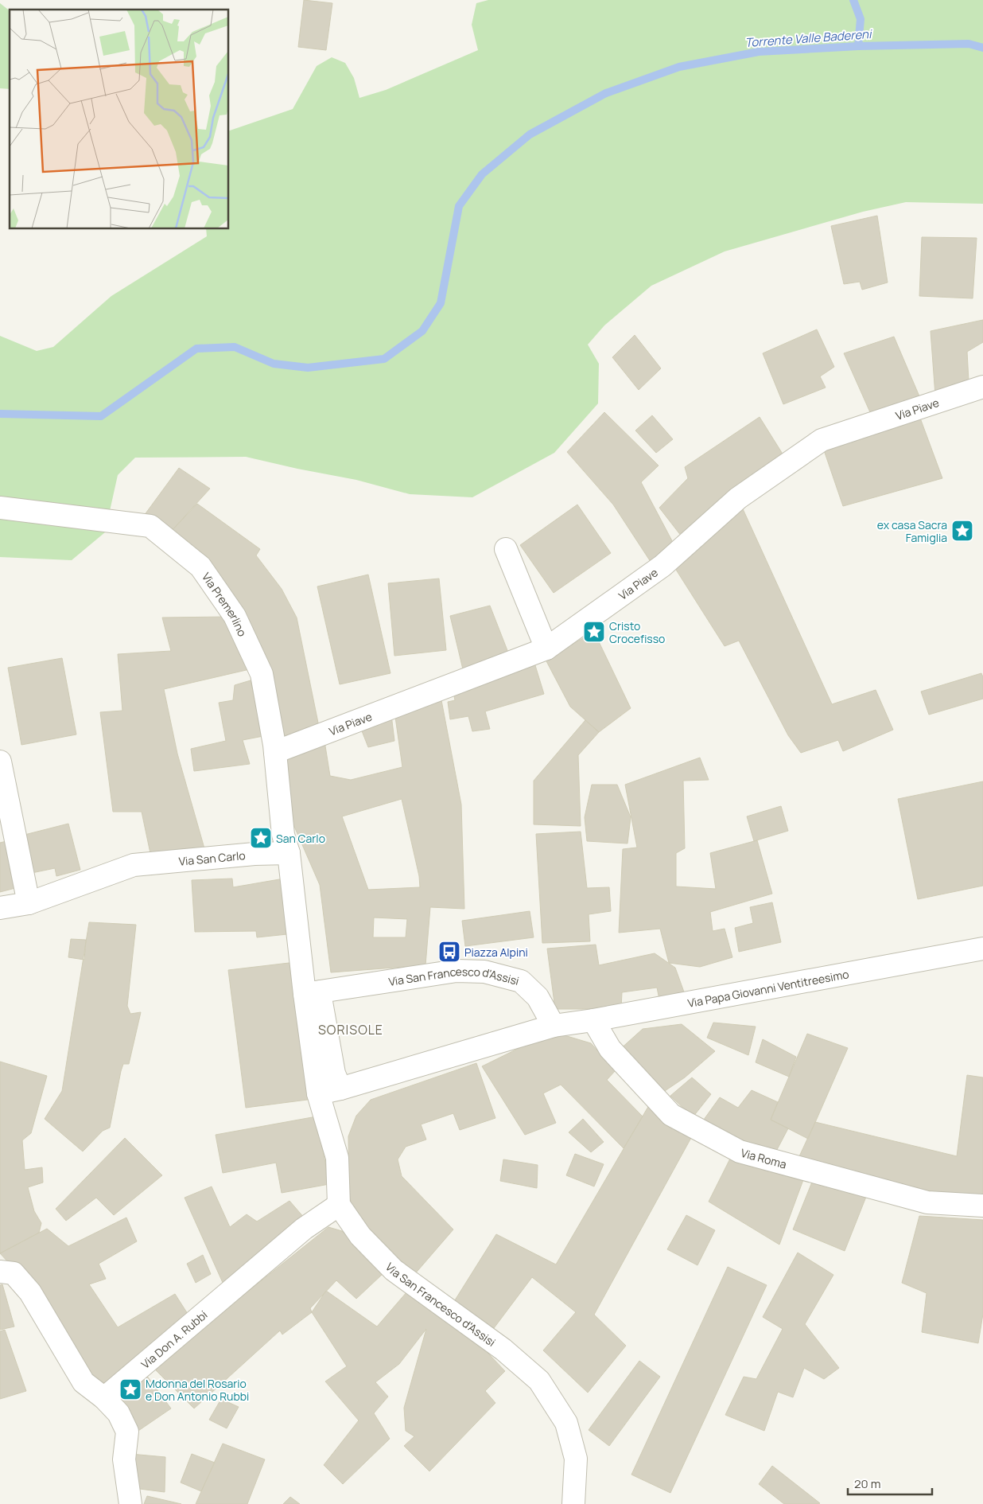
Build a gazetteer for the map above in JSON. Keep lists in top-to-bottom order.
{
  "streets": {
    "street": [
      "Via Piave",
      "Via Premerlino",
      "Via San Carlo",
      "Via San Francesco d'Assisi",
      "Via Papa Giovanni Ventitreesimo",
      "Via Roma",
      "Via Don A. Rubbi"
    ]
  },
  "crossings": [
    ["Via Piave", "Via Premerlino"],
    ["Via Premerlino", "Via San Carlo"],
    ["Via San Francesco d'Assisi", "Via Papa Giovanni Ventitreesimo"],
    ["Via San Francesco d'Assisi", "Via Don A. Rubbi"],
    ["Via Papa Giovanni Ventitreesimo", "Via Roma"]
  ],
  "districts": ["SORISOLE"],
  "water": ["Torrente Valle Badereni"],
  "places": {
    "place": [
      "ex casa Sacra Famiglia",
      "Cristo Crocefisso",
      "San Carlo",
      "Mdonna del Rosario e Don Antonio Rubbi"
    ],
    "bus stop": ["Piazza Alpini"]
  },
  "scale_bar": "20 m"
}
